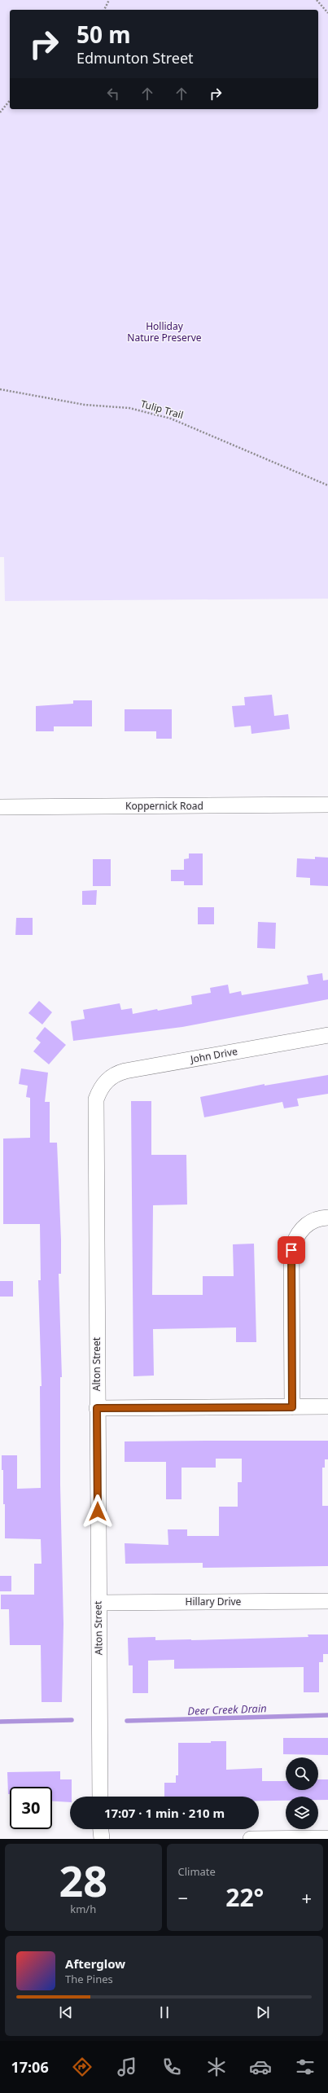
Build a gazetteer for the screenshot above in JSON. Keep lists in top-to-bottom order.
{
  "streets": {
    "street": [
      "Koppernick Road",
      "John Drive",
      "Alton Street",
      "Hillary Drive"
    ],
    "path": ["Tulip Trail"]
  },
  "crossings": [
    ["John Drive", "Alton Street"],
    ["Alton Street", "Hillary Drive"]
  ],
  "water": ["Deer Creek Drain"],
  "parks": ["Holliday Nature Preserve"],
  "page": {
    "turn": ["50 m", "Edmunton Street"],
    "limit": "30",
    "trip": "17:07 · 1 min · 210 m",
    "tile": [
      ["28", "km/h"],
      "Climate"
    ],
    "heat": ["−", "22°", "+"],
    "song": ["Afterglow", "The Pines"],
    "tabs": "17:06"
  }
}
